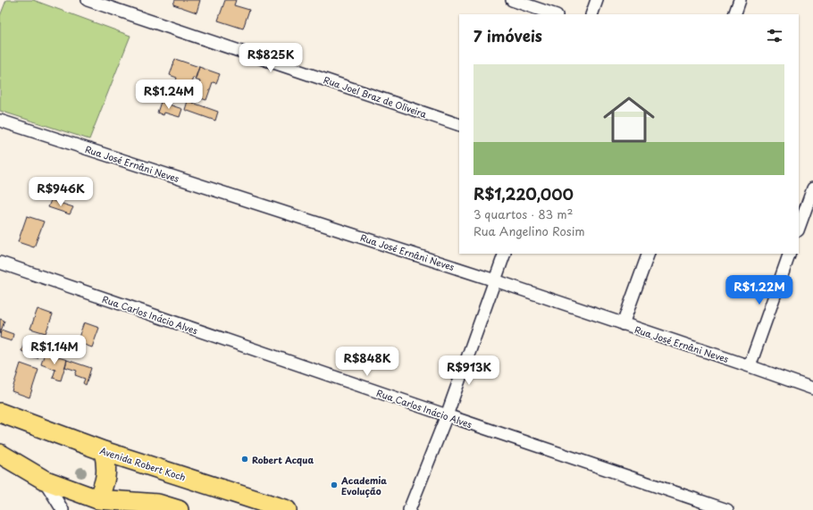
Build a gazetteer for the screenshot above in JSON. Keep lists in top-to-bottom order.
{
  "streets": {
    "main road": ["Avenida Robert Koch"],
    "street": ["Rua Joel Braz de Oliveira", "Rua José Ernâni Neves", "Rua Carlos Inácio Alves"]
  },
  "places": ["Robert Acqua", "Academia Evolução"],
  "page": {
    "heading": "7 imóveis",
    "price": [
      "R$825K",
      "R$1.24M",
      "R$946K",
      "R$1.22M",
      "R$1.14M",
      "R$848K",
      "R$913K"
    ],
    "list": [
      {
        "name": "R$1,220,000",
        "note": "3 quartos · 83 m² · Rua Angelino Rosim"
      }
    ]
  }
}
